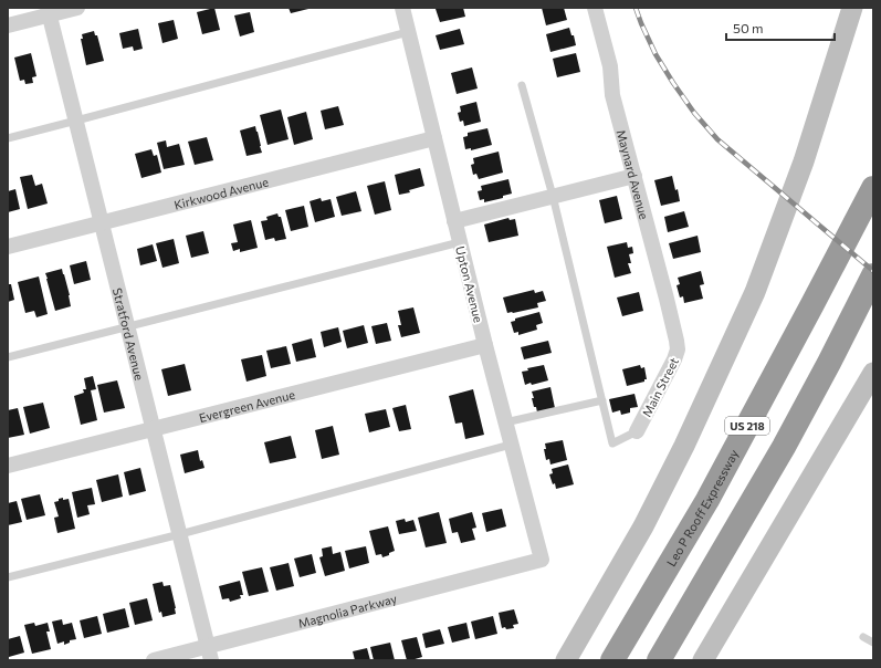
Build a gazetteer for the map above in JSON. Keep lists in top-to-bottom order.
{
  "streets": {
    "highway": ["US 218", "Leo P Rooff Expressway"],
    "street": [
      "Maynard Avenue",
      "Kirkwood Avenue",
      "Upton Avenue",
      "Stratford Avenue",
      "Main Street",
      "Evergreen Avenue",
      "Magnolia Parkway"
    ]
  },
  "crossings": [
    ["Maynard Avenue", "Main Street"],
    ["Kirkwood Avenue", "Upton Avenue"],
    ["Kirkwood Avenue", "Stratford Avenue"],
    ["Upton Avenue", "Evergreen Avenue"],
    ["Upton Avenue", "Magnolia Parkway"],
    ["Stratford Avenue", "Evergreen Avenue"],
    ["Stratford Avenue", "Magnolia Parkway"]
  ],
  "scale_bar": "50 m"
}
